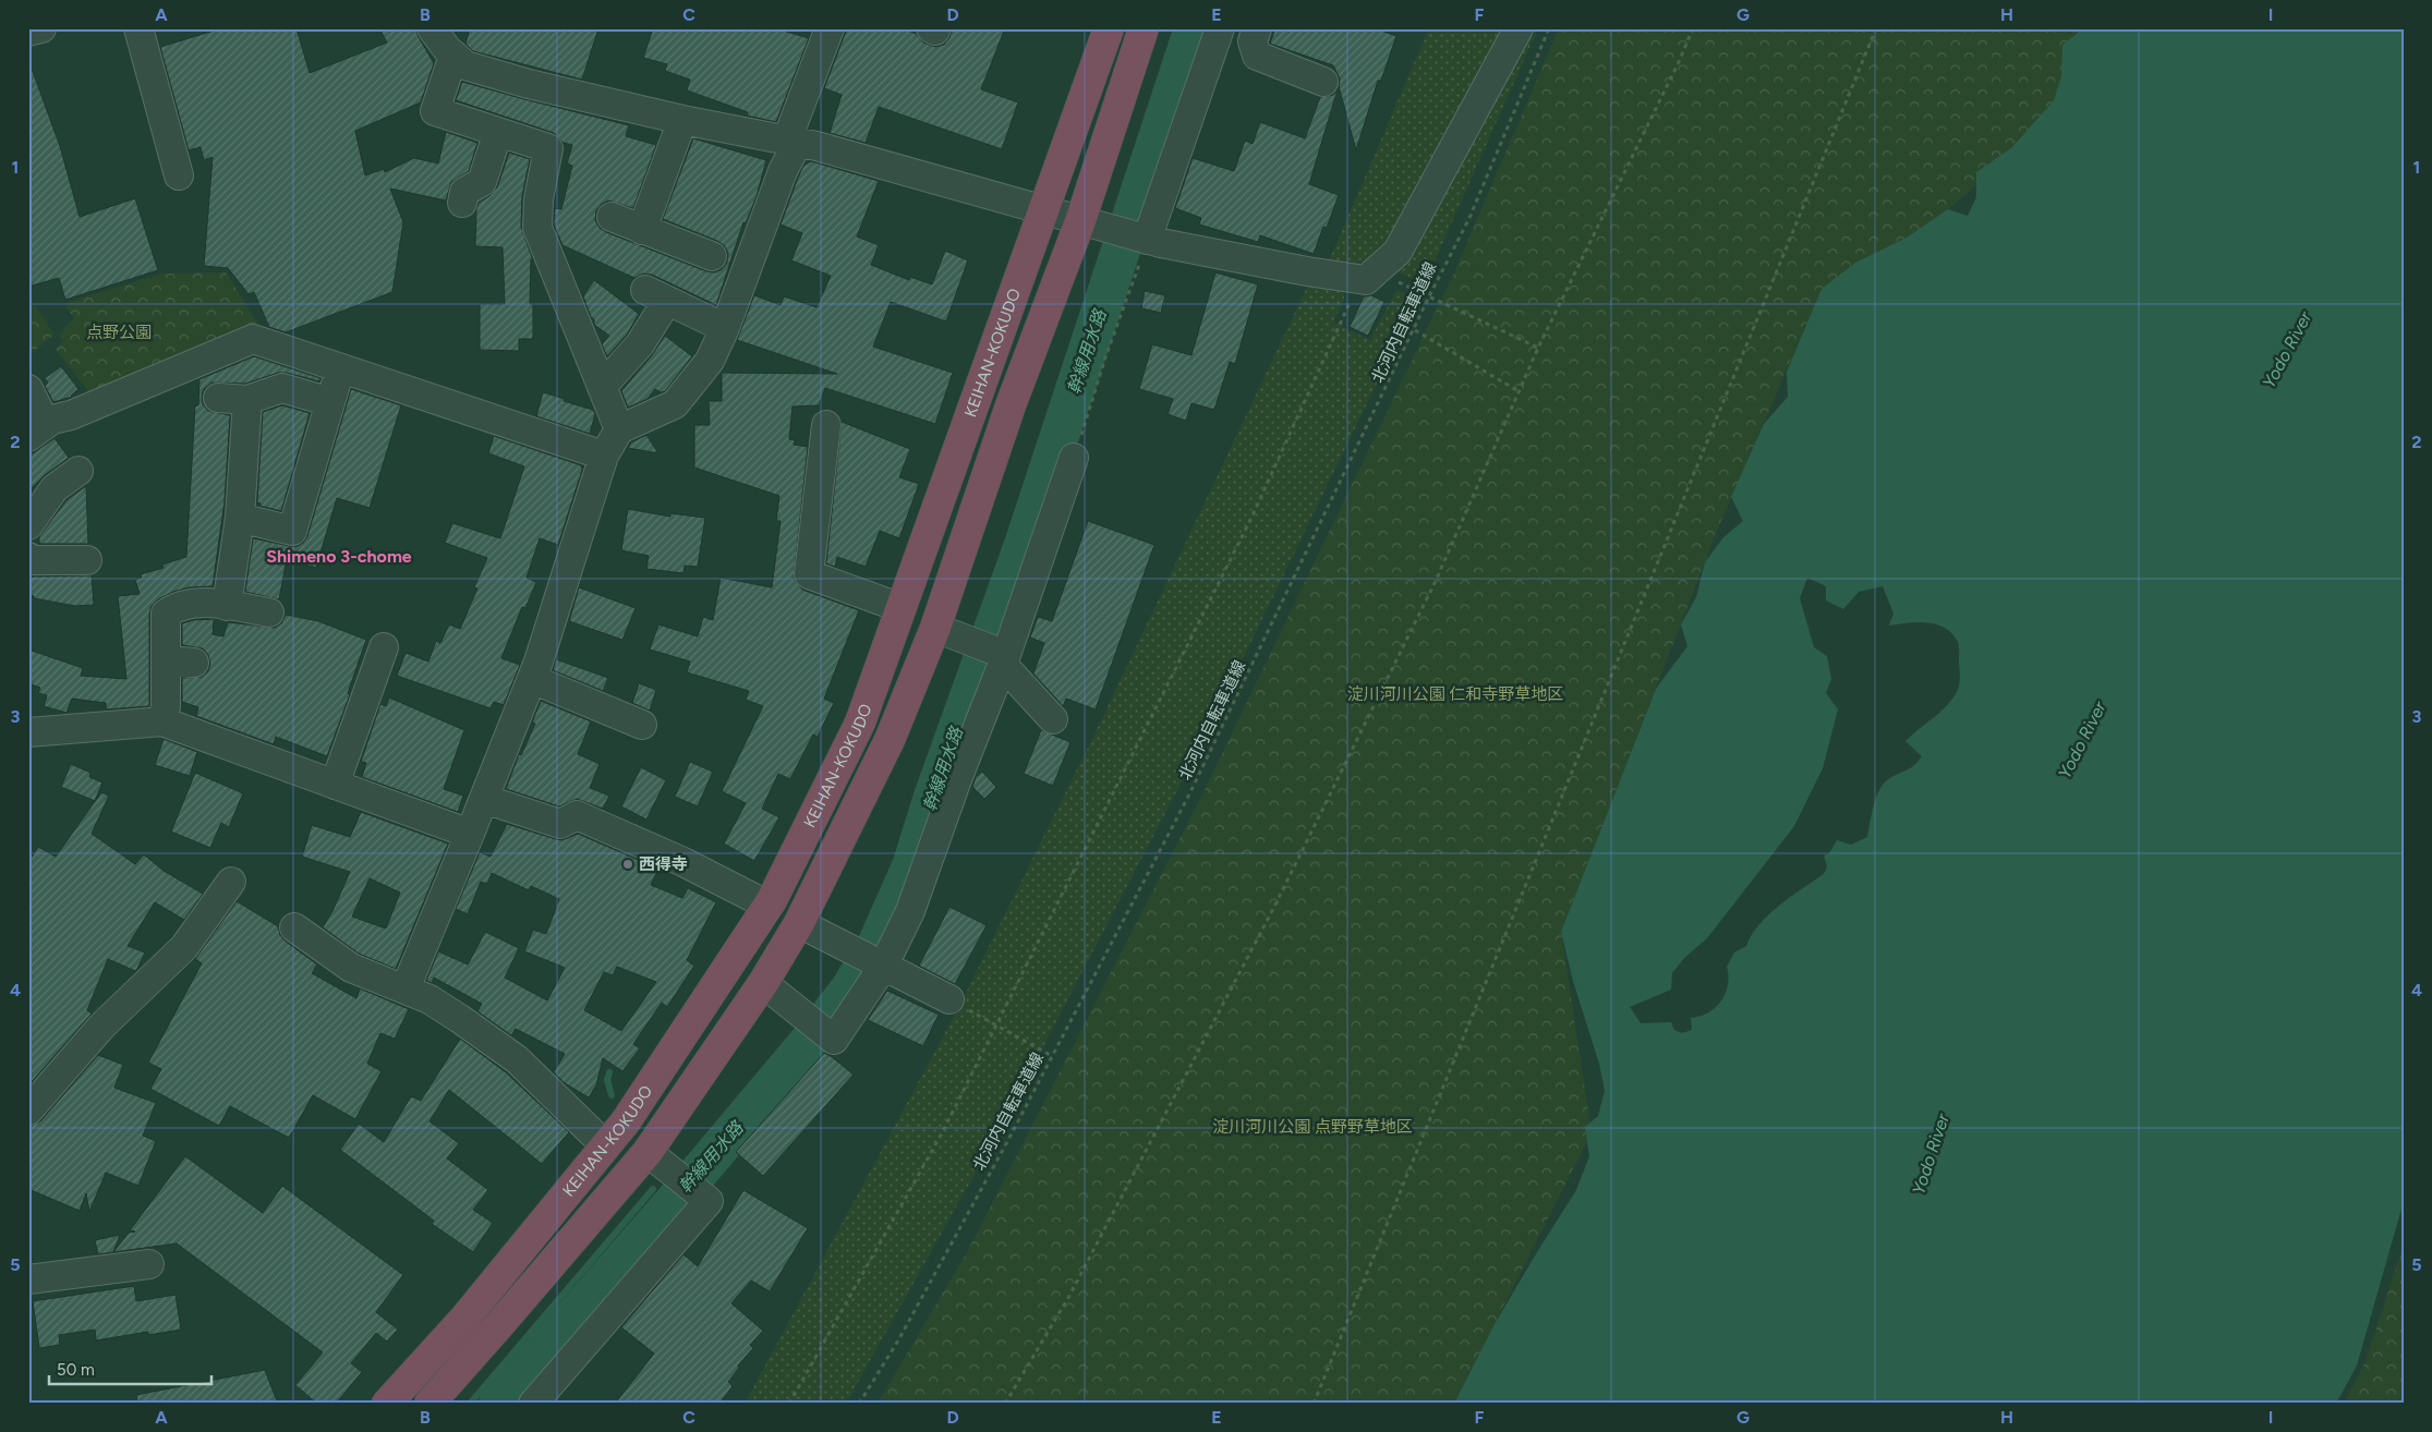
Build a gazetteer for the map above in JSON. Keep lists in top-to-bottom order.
{
  "streets": {
    "highway": ["KEIHAN-KOKUDO"],
    "path": ["北河内自転車道線"]
  },
  "districts": ["Shimeno 3-chome"],
  "water": ["Yodo River", "幹線用水路"],
  "parks": ["点野公園", "淀川河川公園 仁和寺野草地区", "淀川河川公園 点野野草地区"],
  "places": ["西得寺"],
  "scale_bar": "50 m",
  "grid": {
    "columns": [
      "A",
      "B",
      "C",
      "D",
      "E",
      "F",
      "G",
      "H",
      "I"
    ],
    "rows": [
      "1",
      "2",
      "3",
      "4",
      "5"
    ]
  }
}
